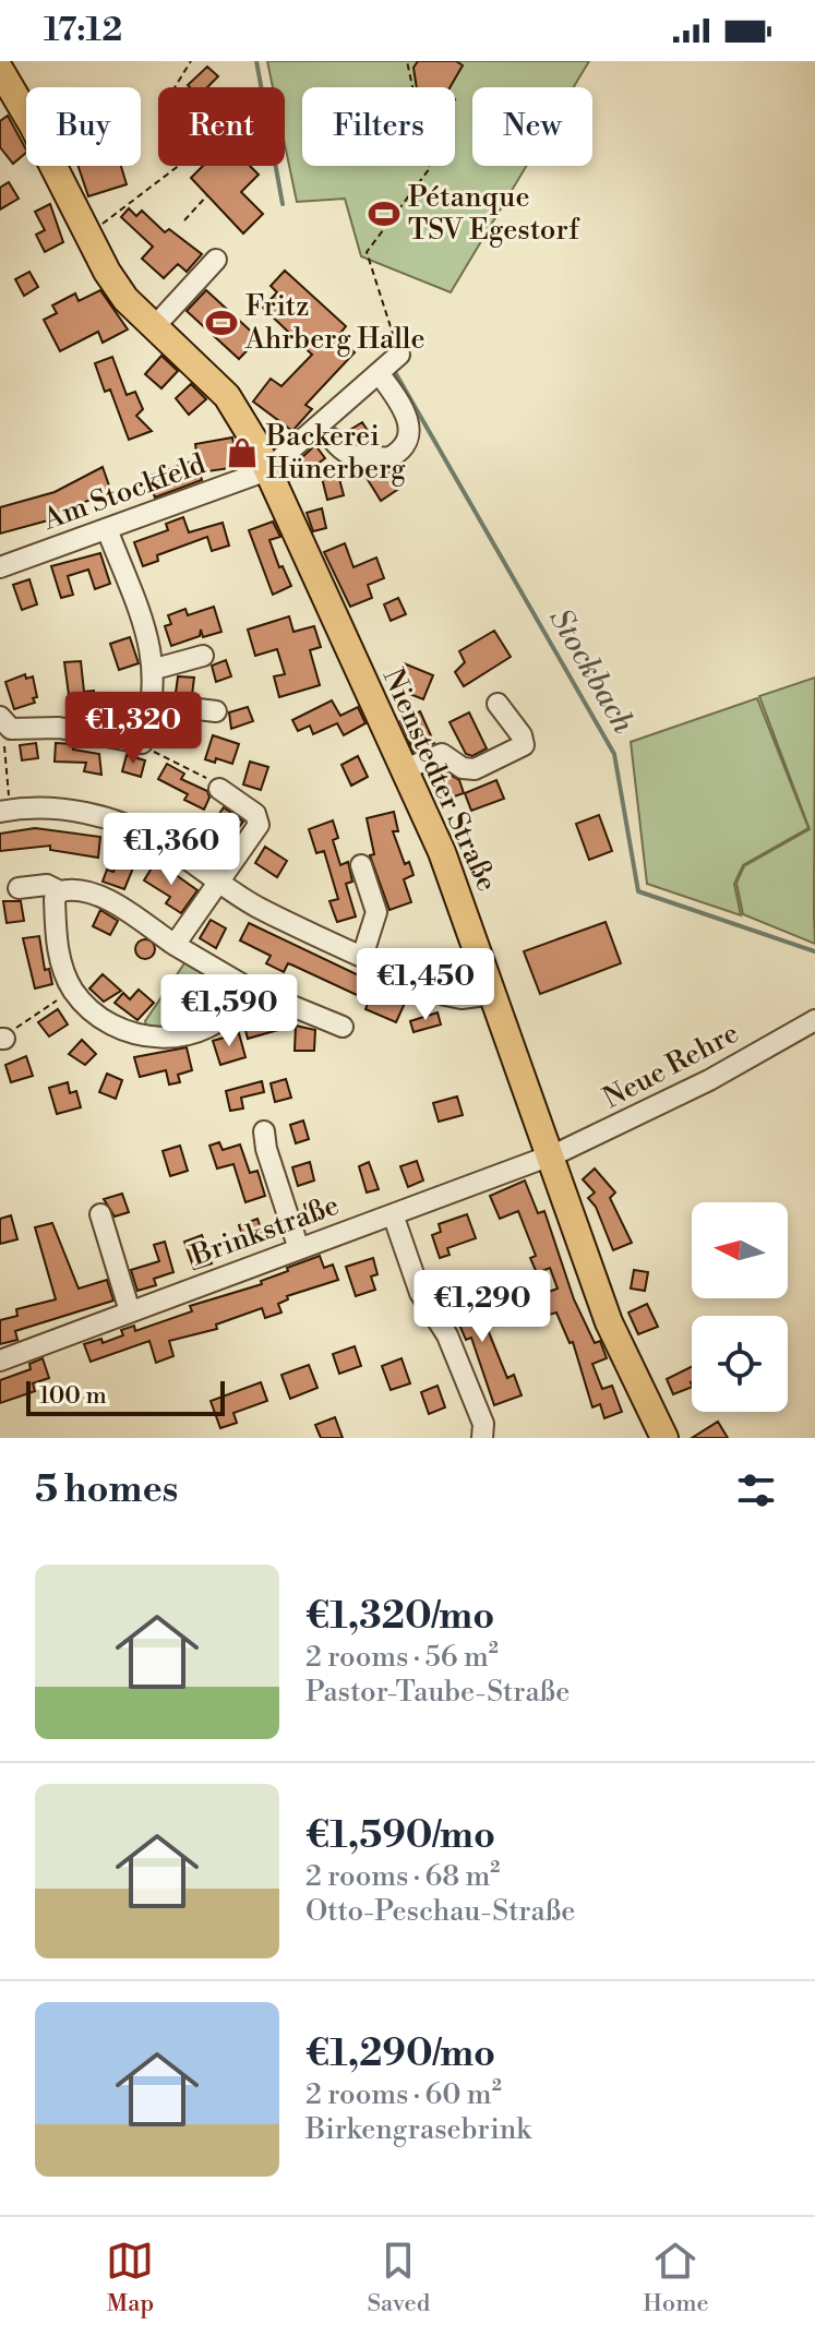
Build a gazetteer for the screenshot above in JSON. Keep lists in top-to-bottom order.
{
  "streets": {
    "main road": ["Nienstedter Straße"],
    "street": ["Am Stockfeld", "Neue Rehre", "Brinkstraße"]
  },
  "crossings": [
    ["Am Stockfeld", "Nienstedter Straße"],
    ["Nienstedter Straße", "Neue Rehre"],
    ["Nienstedter Straße", "Brinkstraße"],
    ["Neue Rehre", "Brinkstraße"]
  ],
  "water": ["Stockbach"],
  "places": {
    "sports": ["Pétanque TSV Egestorf", "Fritz Ahrberg Halle"],
    "shop": ["Backerei Hünerberg"]
  },
  "scale_bar": "100 m",
  "north": "left",
  "page": {
    "status": "17:12",
    "chip": [
      "Buy",
      "Rent",
      "Filters",
      "New"
    ],
    "price": [
      "€1,320",
      "€1,360",
      "€1,450",
      "€1,590",
      "€1,290"
    ],
    "scale": "100 m",
    "heading": "5 homes",
    "list": [
      {
        "name": "€1,320/mo",
        "note": "2 rooms · 56 m² · Pastor-Taube-Straße"
      },
      {
        "name": "€1,590/mo",
        "note": "2 rooms · 68 m² · Otto-Peschau-Straße"
      },
      {
        "name": "€1,290/mo",
        "note": "2 rooms · 60 m² · Birkengrasebrink"
      }
    ],
    "tabs": ["Map", "Saved", "Home"]
  }
}
